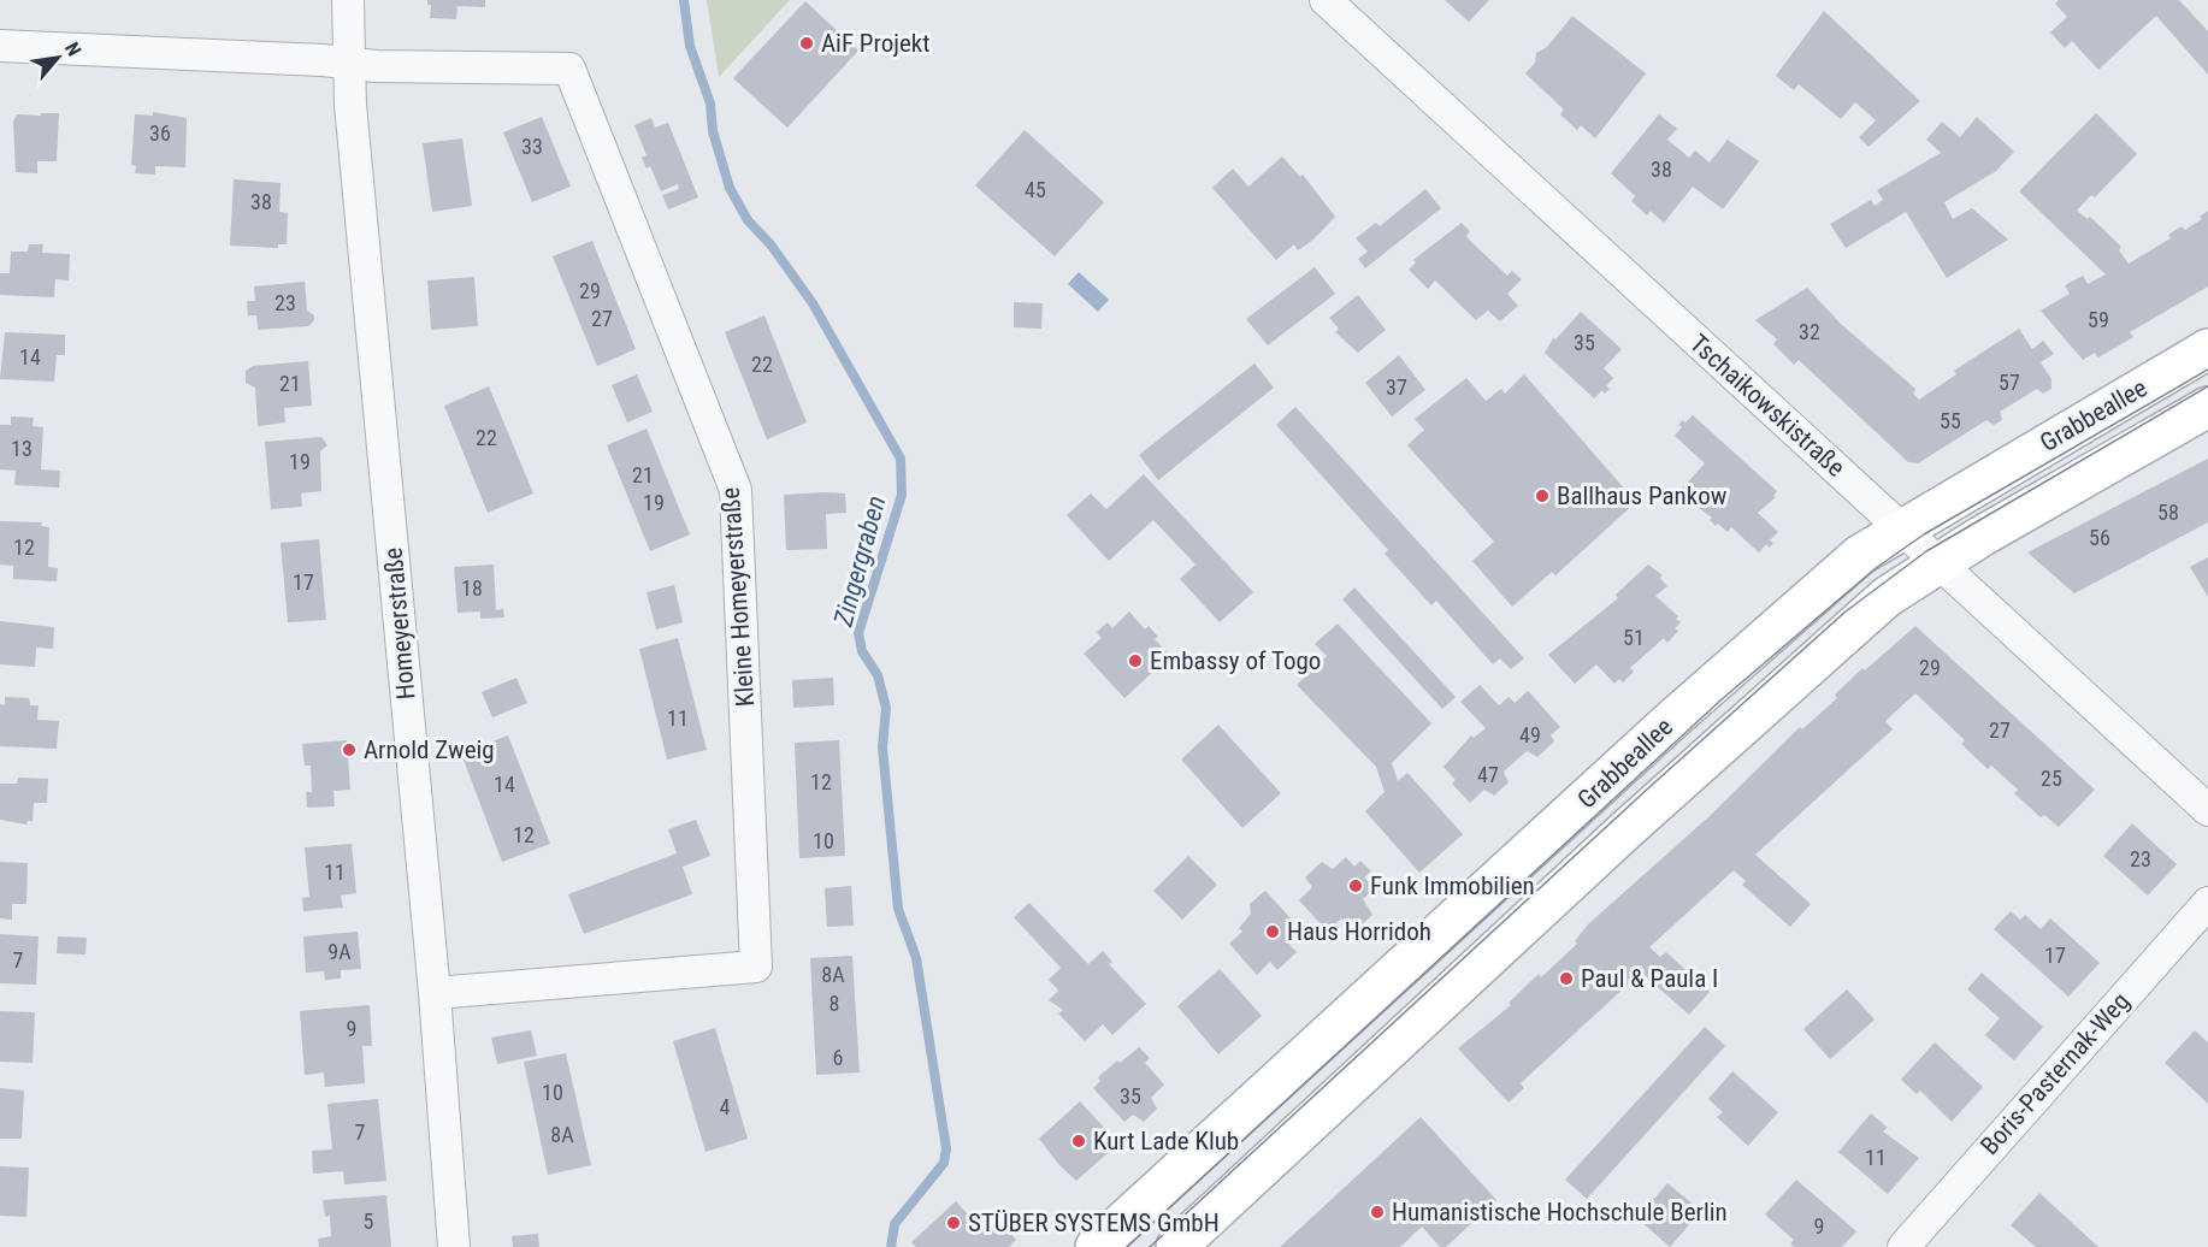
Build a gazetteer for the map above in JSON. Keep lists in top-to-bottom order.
{
  "streets": {
    "main road": ["Grabbeallee"],
    "street": [
      "Tschaikowskistraße",
      "Kleine Homeyerstraße",
      "Homeyerstraße",
      "Boris-Pasternak-Weg"
    ]
  },
  "crossings": [
    ["Tschaikowskistraße", "Grabbeallee"],
    ["Kleine Homeyerstraße", "Homeyerstraße"]
  ],
  "water": ["Zingergraben"],
  "places": [
    "AiF Projekt",
    "Ballhaus Pankow",
    "Embassy of Togo",
    "Arnold Zweig",
    "Funk Immobilien",
    "Haus Horridoh",
    "Paul & Paula I",
    "Kurt Lade Klub",
    "Humanistische Hochschule Berlin",
    "STÜBER SYSTEMS GmbH"
  ],
  "house_numbers": [
    "36",
    "33",
    "38",
    "45",
    "38",
    "29",
    "23",
    "27",
    "59",
    "32",
    "35",
    "14",
    "22",
    "57",
    "21",
    "37",
    "55",
    "22",
    "13",
    "19",
    "21",
    "19",
    "58",
    "56",
    "12",
    "17",
    "18",
    "51",
    "29",
    "11",
    "27",
    "49",
    "47",
    "25",
    "12",
    "14",
    "12",
    "10",
    "23",
    "11",
    "9A",
    "17",
    "7",
    "8A",
    "8",
    "9",
    "6",
    "10",
    "35",
    "4",
    "7",
    "8A",
    "11",
    "5",
    "9"
  ],
  "north": "top right"
}
